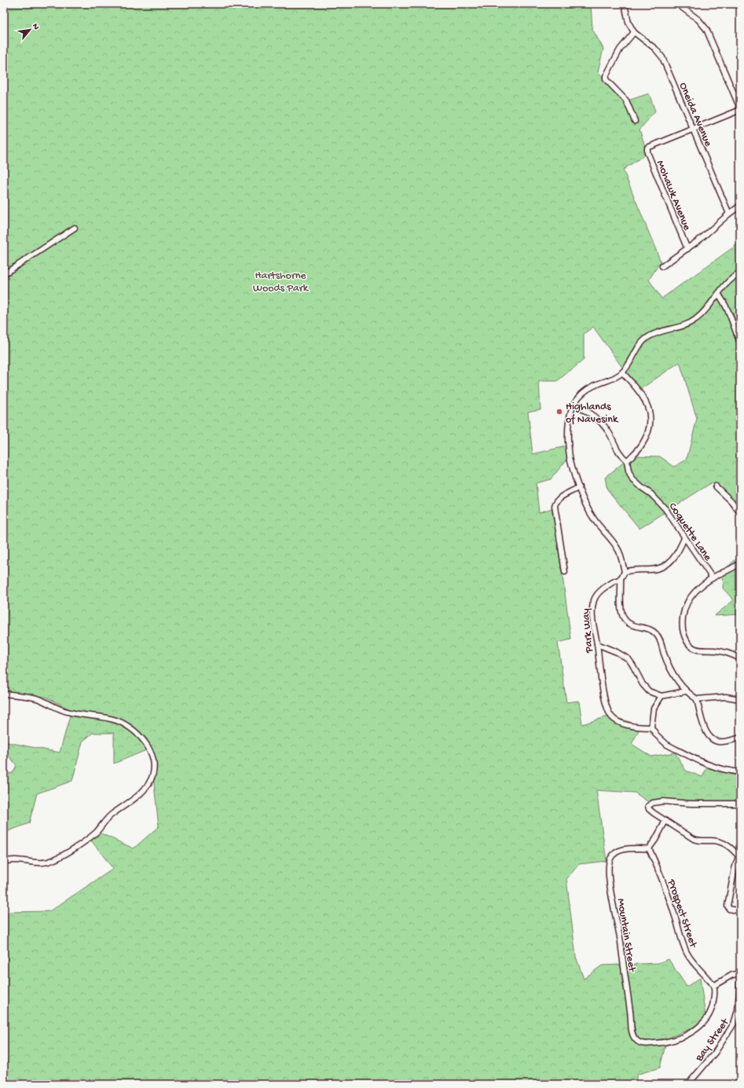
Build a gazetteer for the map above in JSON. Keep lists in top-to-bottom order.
{
  "streets": {
    "street": [
      "Oneida Avenue",
      "Mohawk Avenue",
      "Coquette Lane",
      "Park Way",
      "Prospect Street",
      "Mountain Street",
      "Bay Street"
    ]
  },
  "crossings": [
    ["Oneida Avenue", "Mohawk Avenue"],
    ["Prospect Street", "Mountain Street"]
  ],
  "parks": ["Hartshorne Woods Park"],
  "places": ["Highlands of Navesink"],
  "north": "top right"
}
